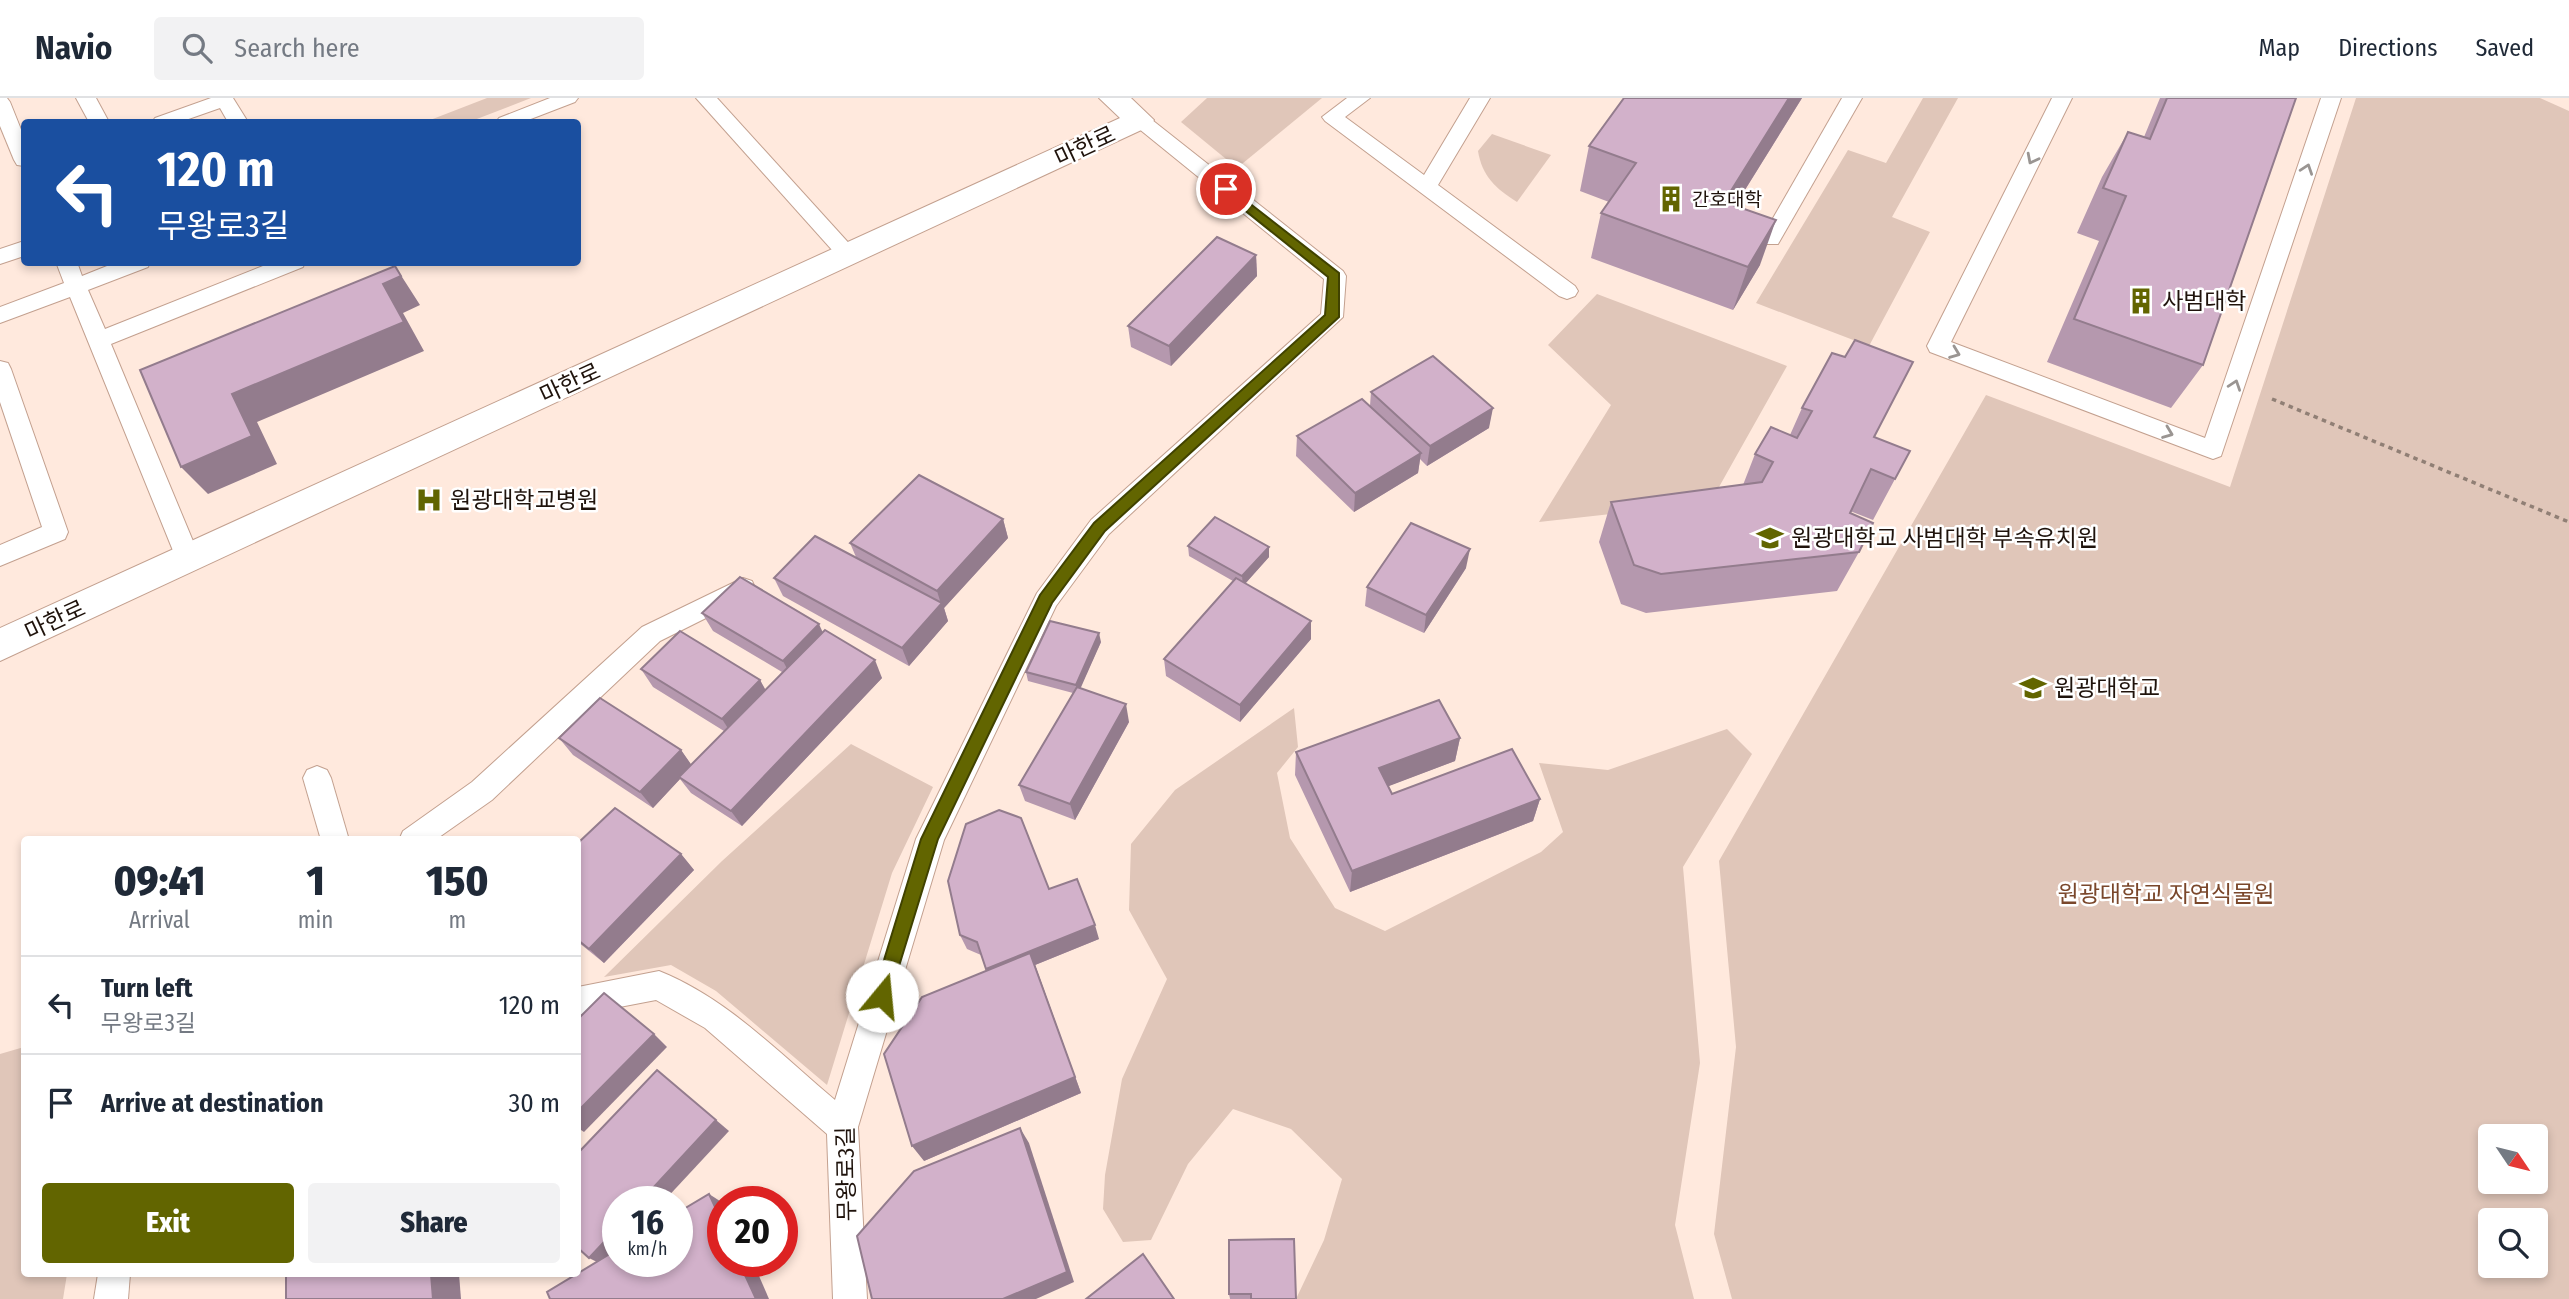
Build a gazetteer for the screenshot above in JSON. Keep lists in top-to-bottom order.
{
  "streets": {
    "street": ["마한로", "무왕로3길"]
  },
  "crossings": [
    ["마한로", "무왕로3길"]
  ],
  "parks": ["원광대학교 자연식물원"],
  "places": {
    "building": ["간호대학", "사범대학"],
    "hospital": ["원광대학교병원"],
    "school or university": ["원광대학교 사범대학 부속유치원", "원광대학교"]
  },
  "north": "bottom right",
  "page": {
    "header": "Navio",
    "search": "Search here",
    "nav": ["Map", "Directions", "Saved"],
    "turn": ["120 m", "무왕로3길"],
    "eta": [
      "09:41",
      "Arrival",
      "1",
      "min",
      "150",
      "m"
    ],
    "list": [
      {
        "name": "Turn left",
        "note": "무왕로3길",
        "value": "120 m"
      },
      {
        "name": "Arrive at destination",
        "value": "30 m"
      }
    ],
    "buttons": ["Exit", "Share"],
    "speed": "16 km/h",
    "limit": "20"
  }
}
